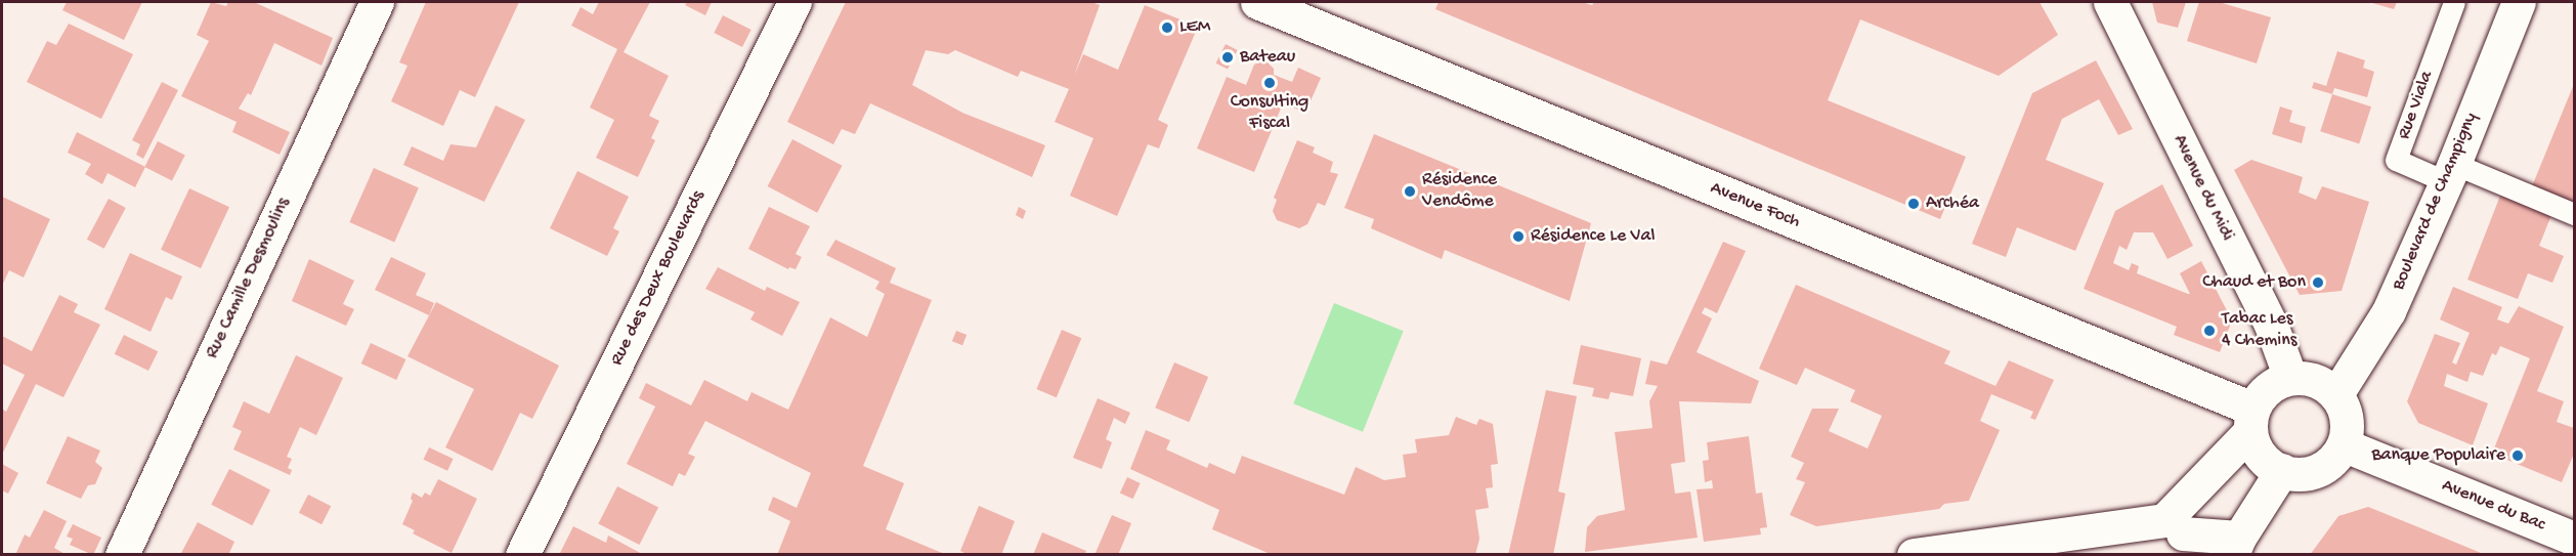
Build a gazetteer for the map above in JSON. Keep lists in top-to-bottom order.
{
  "streets": {
    "main road": [
      "Avenue du Midi",
      "Boulevard de Champigny",
      "Avenue Foch",
      "Rue Camille Desmoulins",
      "Rue des Deux Boulevards",
      "Avenue du Bac"
    ],
    "lane": ["Rue Viala"]
  },
  "crossings": [
    ["Rue Viala", "Boulevard de Champigny"],
    ["Avenue du Midi", "Boulevard de Champigny"],
    ["Avenue du Midi", "Avenue Foch"],
    ["Avenue du Midi", "Avenue du Bac"],
    ["Boulevard de Champigny", "Avenue Foch"],
    ["Boulevard de Champigny", "Avenue du Bac"],
    ["Avenue Foch", "Avenue du Bac"]
  ],
  "places": [
    "LEM",
    "Bateau",
    "Consulting Fiscal",
    "Résidence Vendôme",
    "Archéa",
    "Résidence Le Val",
    "Chaud et Bon",
    "Tabac Les 4 Chemins",
    "Banque Populaire"
  ]
}
